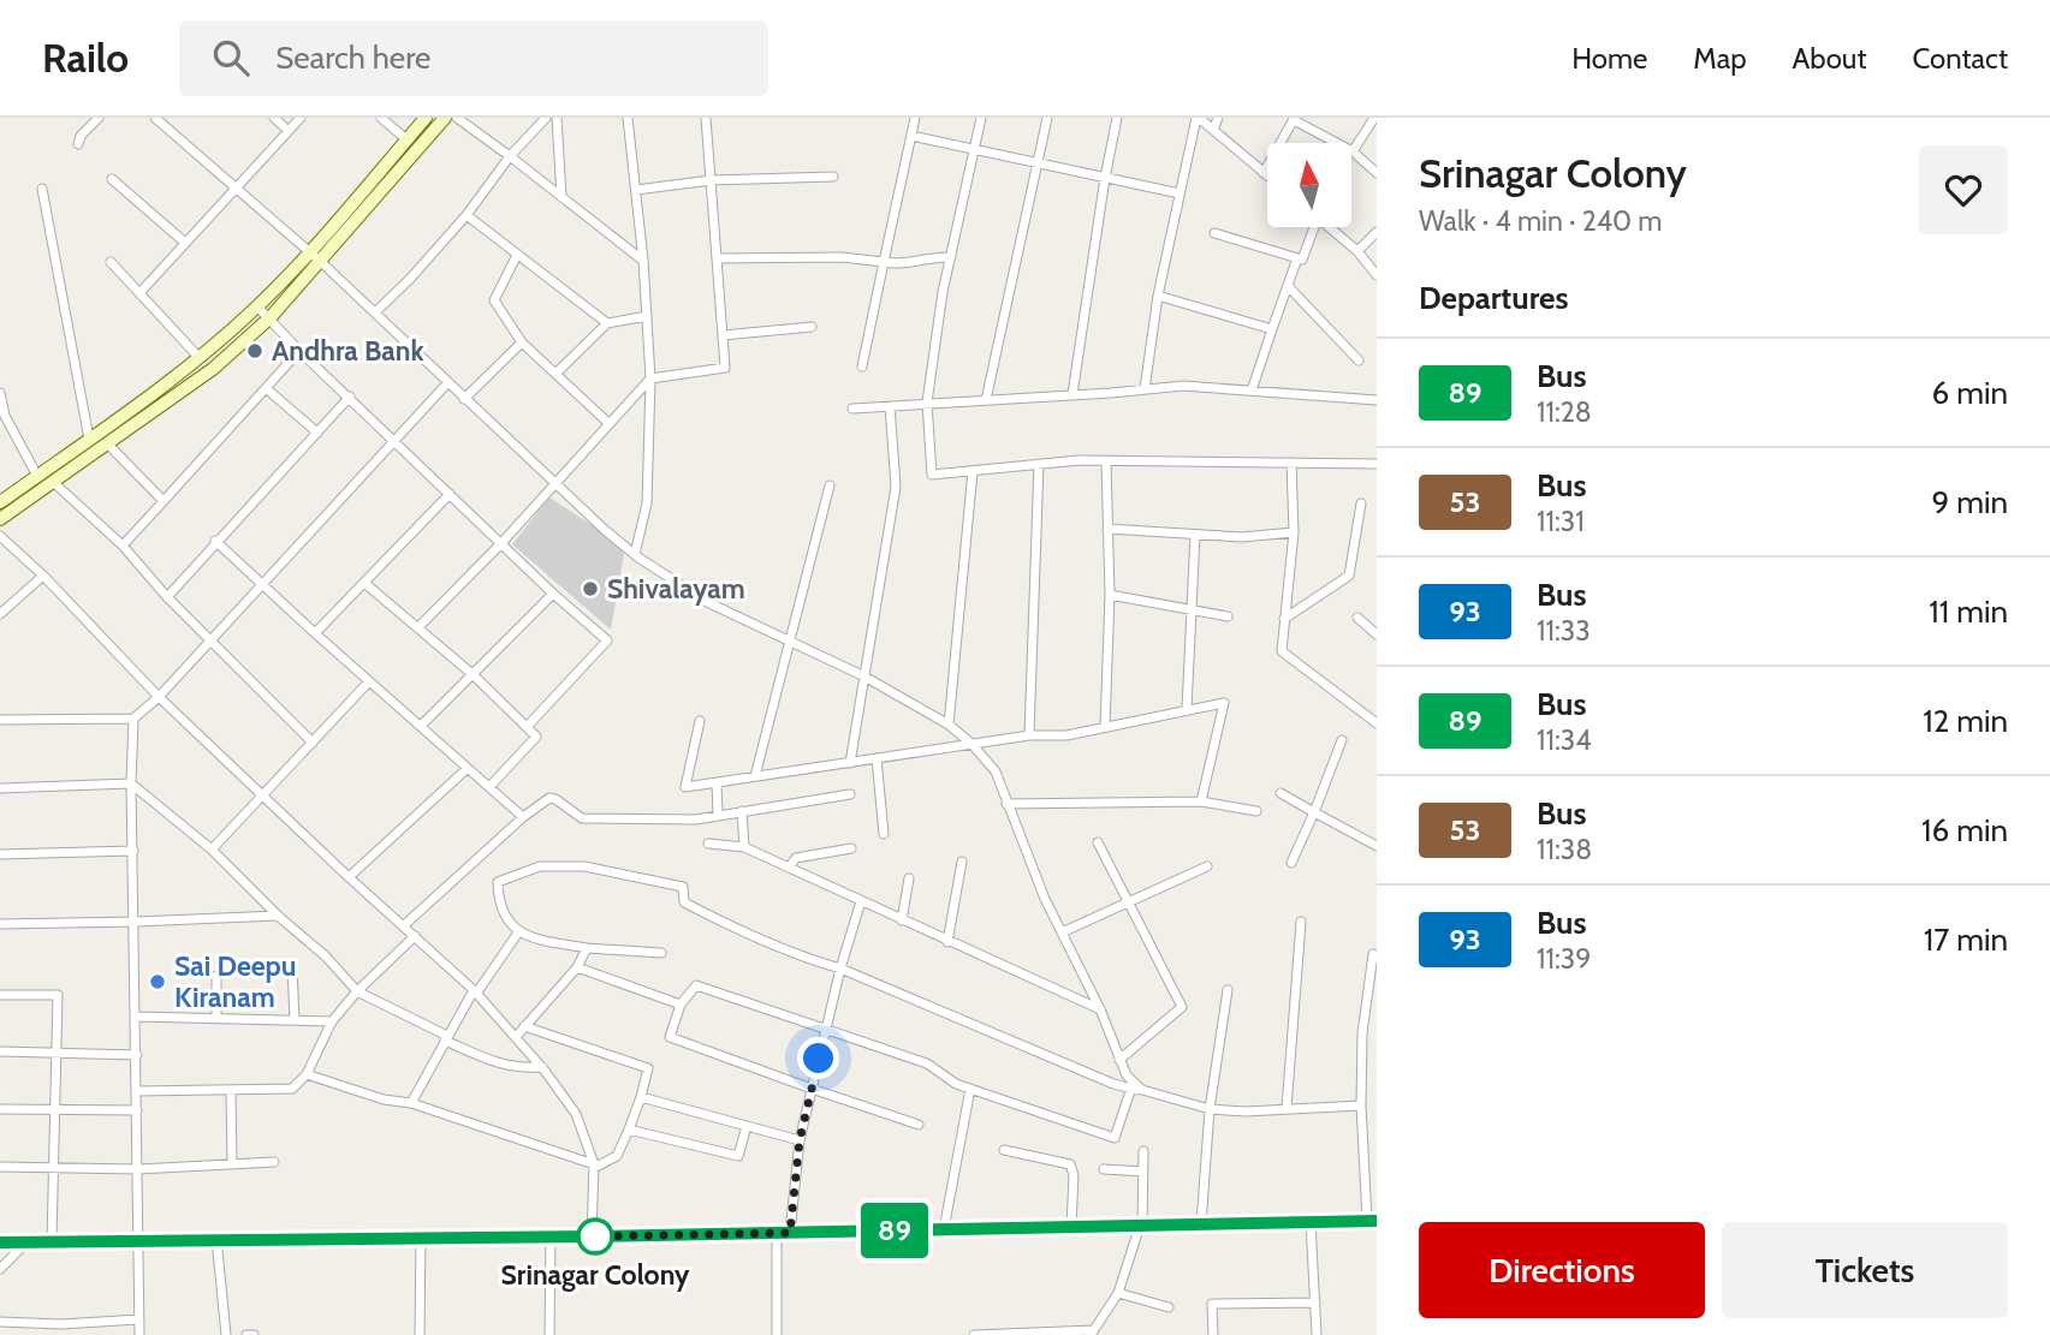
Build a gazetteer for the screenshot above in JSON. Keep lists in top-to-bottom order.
{
  "places": [
    "Andhra Bank",
    "Shivalayam",
    "Sai Deepu Kiranam",
    "Srinagar Colony"
  ],
  "lines": ["bus line 89"],
  "north": "top",
  "page": {
    "header": "Railo",
    "search": "Search here",
    "nav": [
      "Home",
      "Map",
      "About",
      "Contact"
    ],
    "on_map": "89",
    "heading": [
      ["Srinagar Colony", "Walk · 4 min · 240 m"],
      "Departures"
    ],
    "list": [
      {
        "mark": "89",
        "name": "Bus",
        "note": "11:28",
        "value": "6 min"
      },
      {
        "mark": "53",
        "name": "Bus",
        "note": "11:31",
        "value": "9 min"
      },
      {
        "mark": "93",
        "name": "Bus",
        "note": "11:33",
        "value": "11 min"
      },
      {
        "mark": "89",
        "name": "Bus",
        "note": "11:34",
        "value": "12 min"
      },
      {
        "mark": "53",
        "name": "Bus",
        "note": "11:38",
        "value": "16 min"
      },
      {
        "mark": "93",
        "name": "Bus",
        "note": "11:39",
        "value": "17 min"
      }
    ],
    "buttons": ["Directions", "Tickets"]
  }
}
